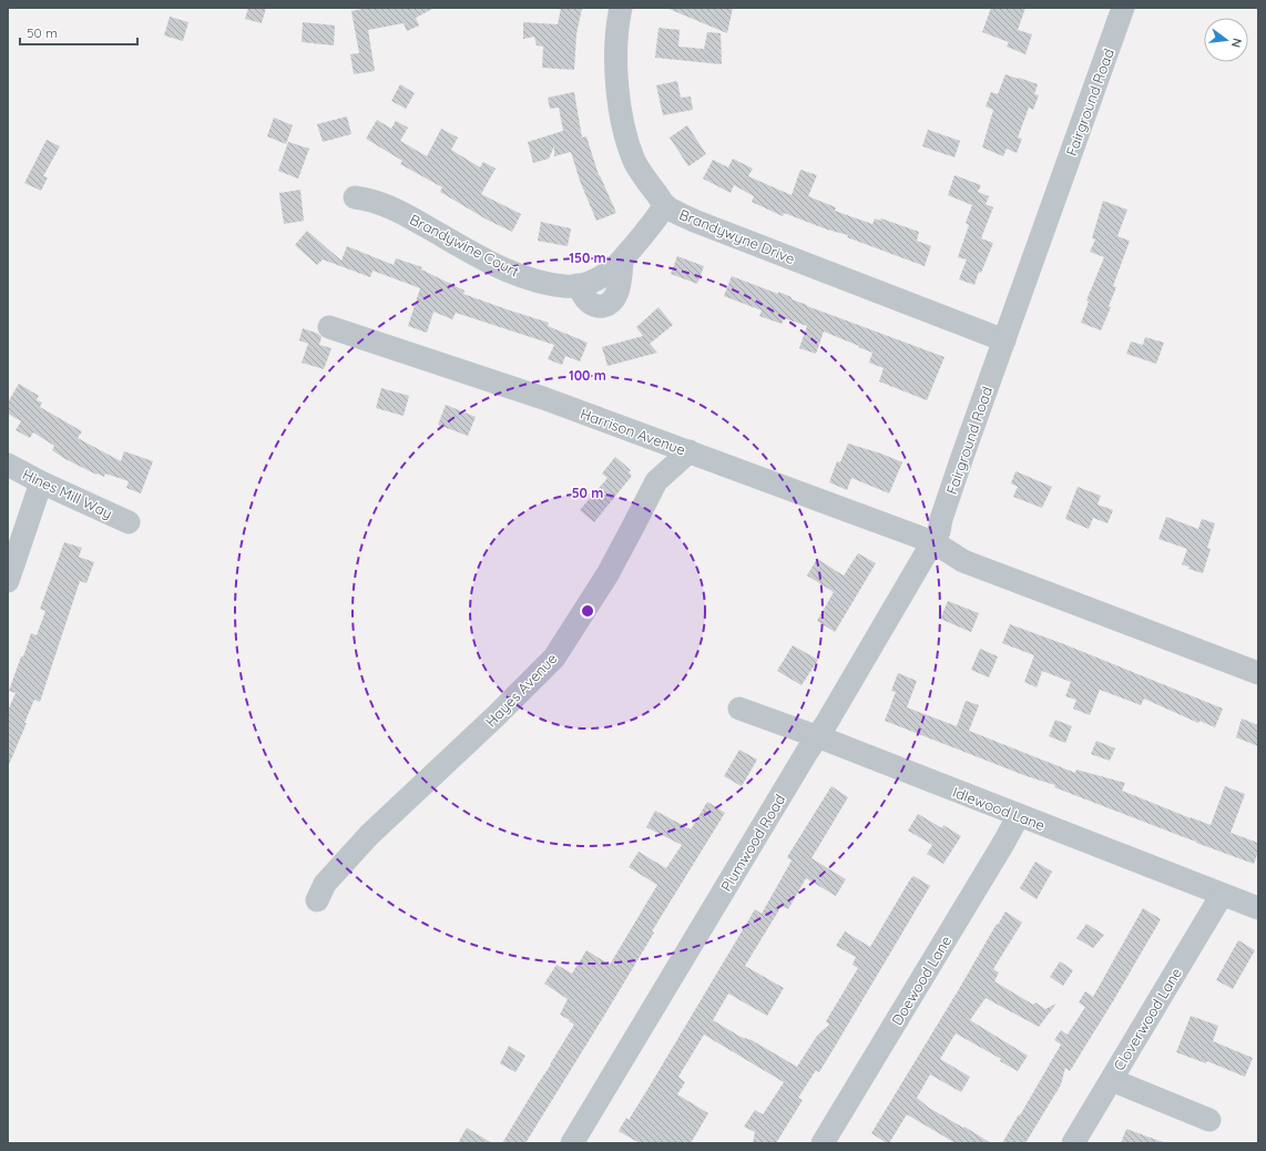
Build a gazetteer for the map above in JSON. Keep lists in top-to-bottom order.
{
  "streets": {
    "street": [
      "Fairground Road",
      "Brandywyne Drive",
      "Brandywine Court",
      "Harrison Avenue",
      "Hines Mill Way",
      "Hayes Avenue",
      "Idlewood Lane",
      "Plumwood Road",
      "Doewood Lane",
      "Cloverwood Lane"
    ]
  },
  "crossings": [
    ["Fairground Road", "Brandywyne Drive"],
    ["Fairground Road", "Harrison Avenue"],
    ["Fairground Road", "Plumwood Road"],
    ["Brandywyne Drive", "Brandywine Court"],
    ["Harrison Avenue", "Hayes Avenue"],
    ["Harrison Avenue", "Plumwood Road"],
    ["Idlewood Lane", "Plumwood Road"],
    ["Idlewood Lane", "Doewood Lane"],
    ["Idlewood Lane", "Cloverwood Lane"]
  ],
  "scale_bar": "50 m",
  "north": "right",
  "rings": ["150 m", "100 m", "50 m"]
}
